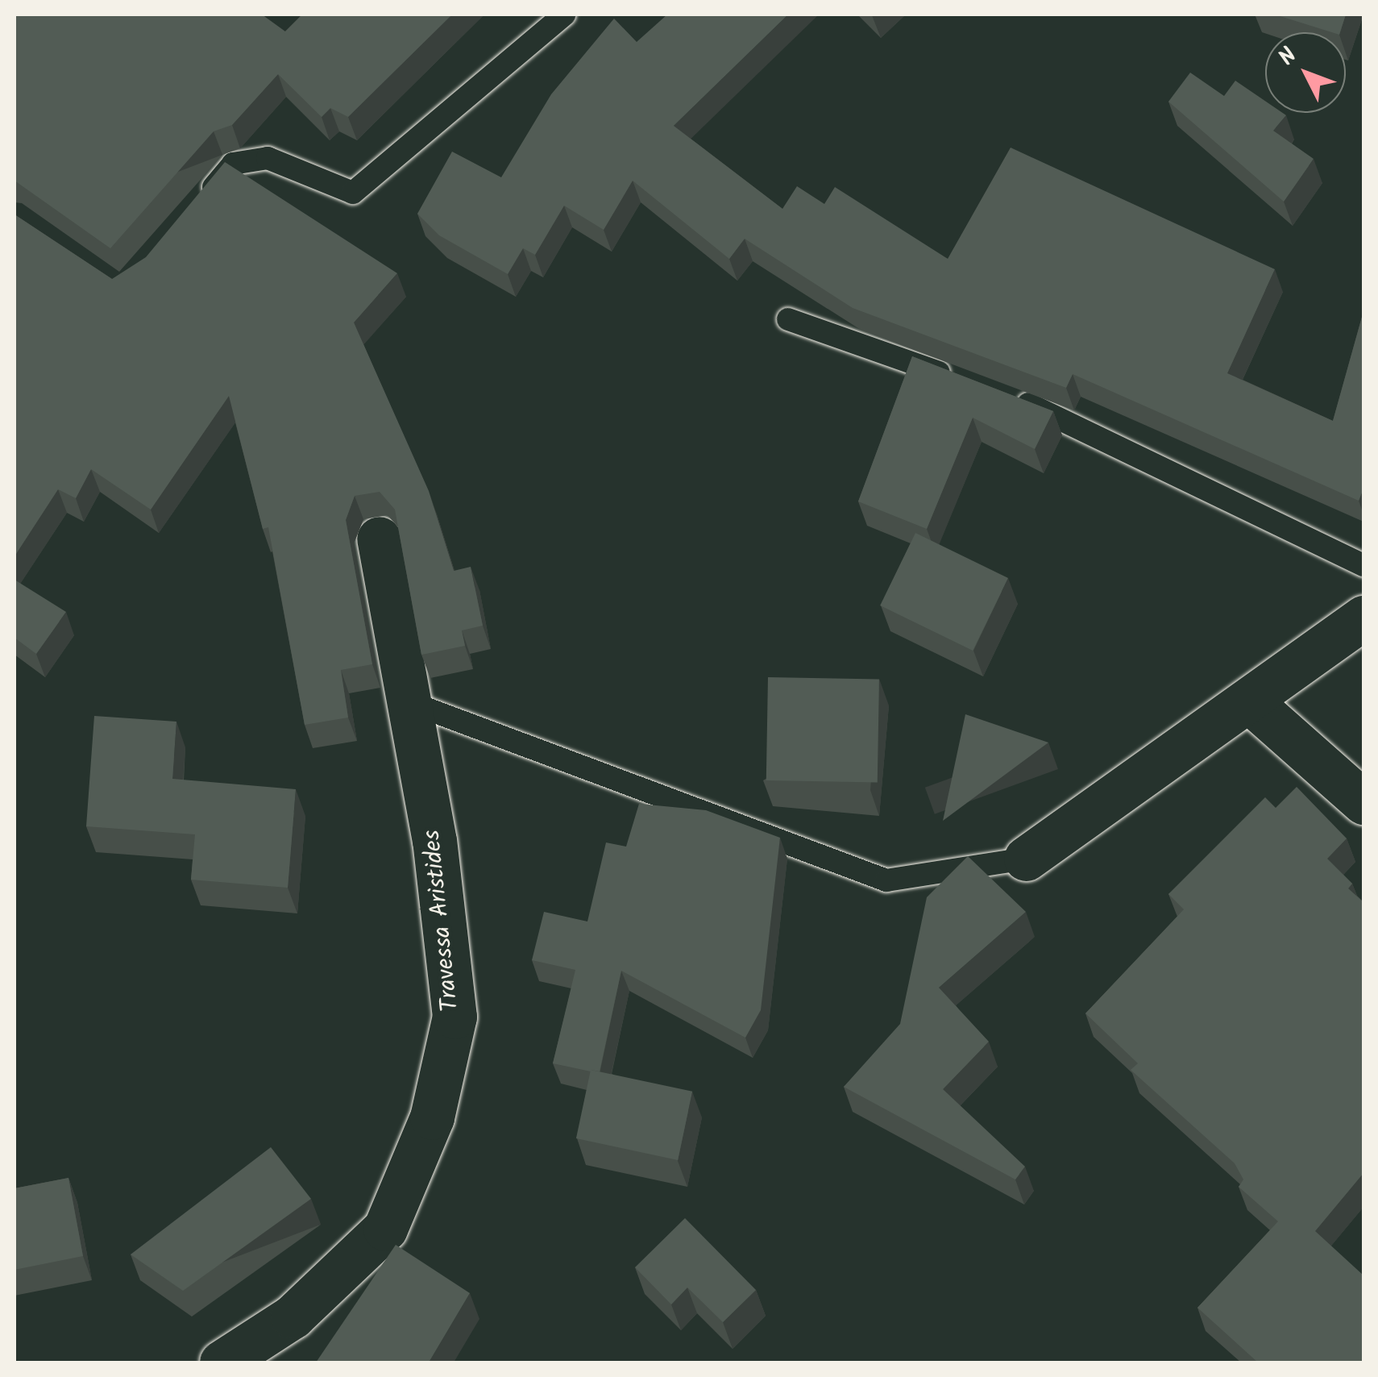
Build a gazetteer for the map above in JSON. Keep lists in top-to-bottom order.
{
  "streets": {
    "street": ["Travessa Aristides"]
  },
  "north": "top left"
}
